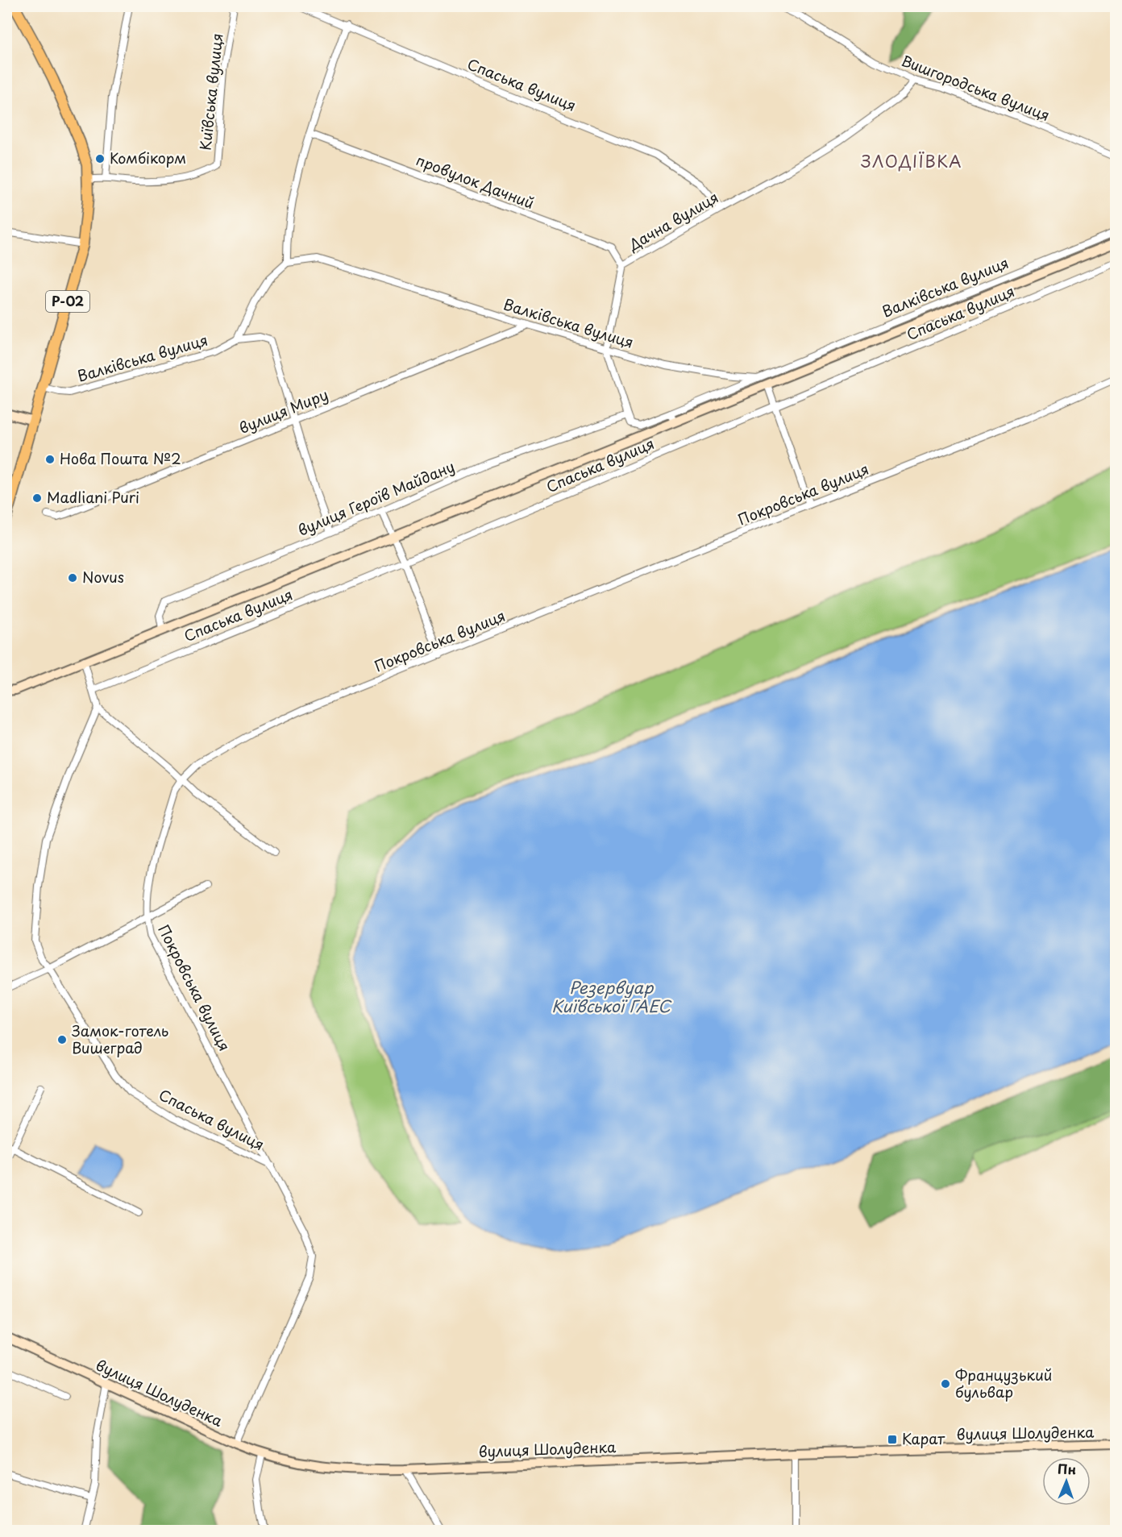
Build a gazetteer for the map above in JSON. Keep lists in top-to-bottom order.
{
  "streets": {
    "main road": ["Р-02"],
    "street": [
      "Спаська вулиця",
      "Вишгородська вулиця",
      "Київська вулиця",
      "провулок Дачний",
      "Дачна вулиця",
      "Валківська вулиця",
      "вулиця Миру",
      "Покровська вулиця",
      "вулиця Героїв Майдану",
      "вулиця Шолуденка"
    ]
  },
  "crossings": [
    ["Спаська вулиця", "Дачна вулиця"],
    ["Спаська вулиця", "Покровська вулиця"],
    ["Спаська вулиця", "вулиця Героїв Майдану"],
    ["Вишгородська вулиця", "Дачна вулиця"],
    ["Київська вулиця", "Р-02"],
    ["провулок Дачний", "Дачна вулиця"],
    ["Дачна вулиця", "Валківська вулиця"],
    ["Дачна вулиця", "вулиця Героїв Майдану"],
    ["Валківська вулиця", "Р-02"],
    ["Валківська вулиця", "вулиця Миру"],
    ["Покровська вулиця", "вулиця Шолуденка"]
  ],
  "districts": ["ЗЛОДІЇВКА"],
  "water": ["Резервуар Київської ГАЕС"],
  "places": {
    "other": [
      "Комбікорм",
      "Нова Пошта №2",
      "Madliani Puri",
      "Novus",
      "Замок-готель Вишеград",
      "Французький бульвар"
    ],
    "transit": ["Карат"]
  },
  "north": "top"
}
